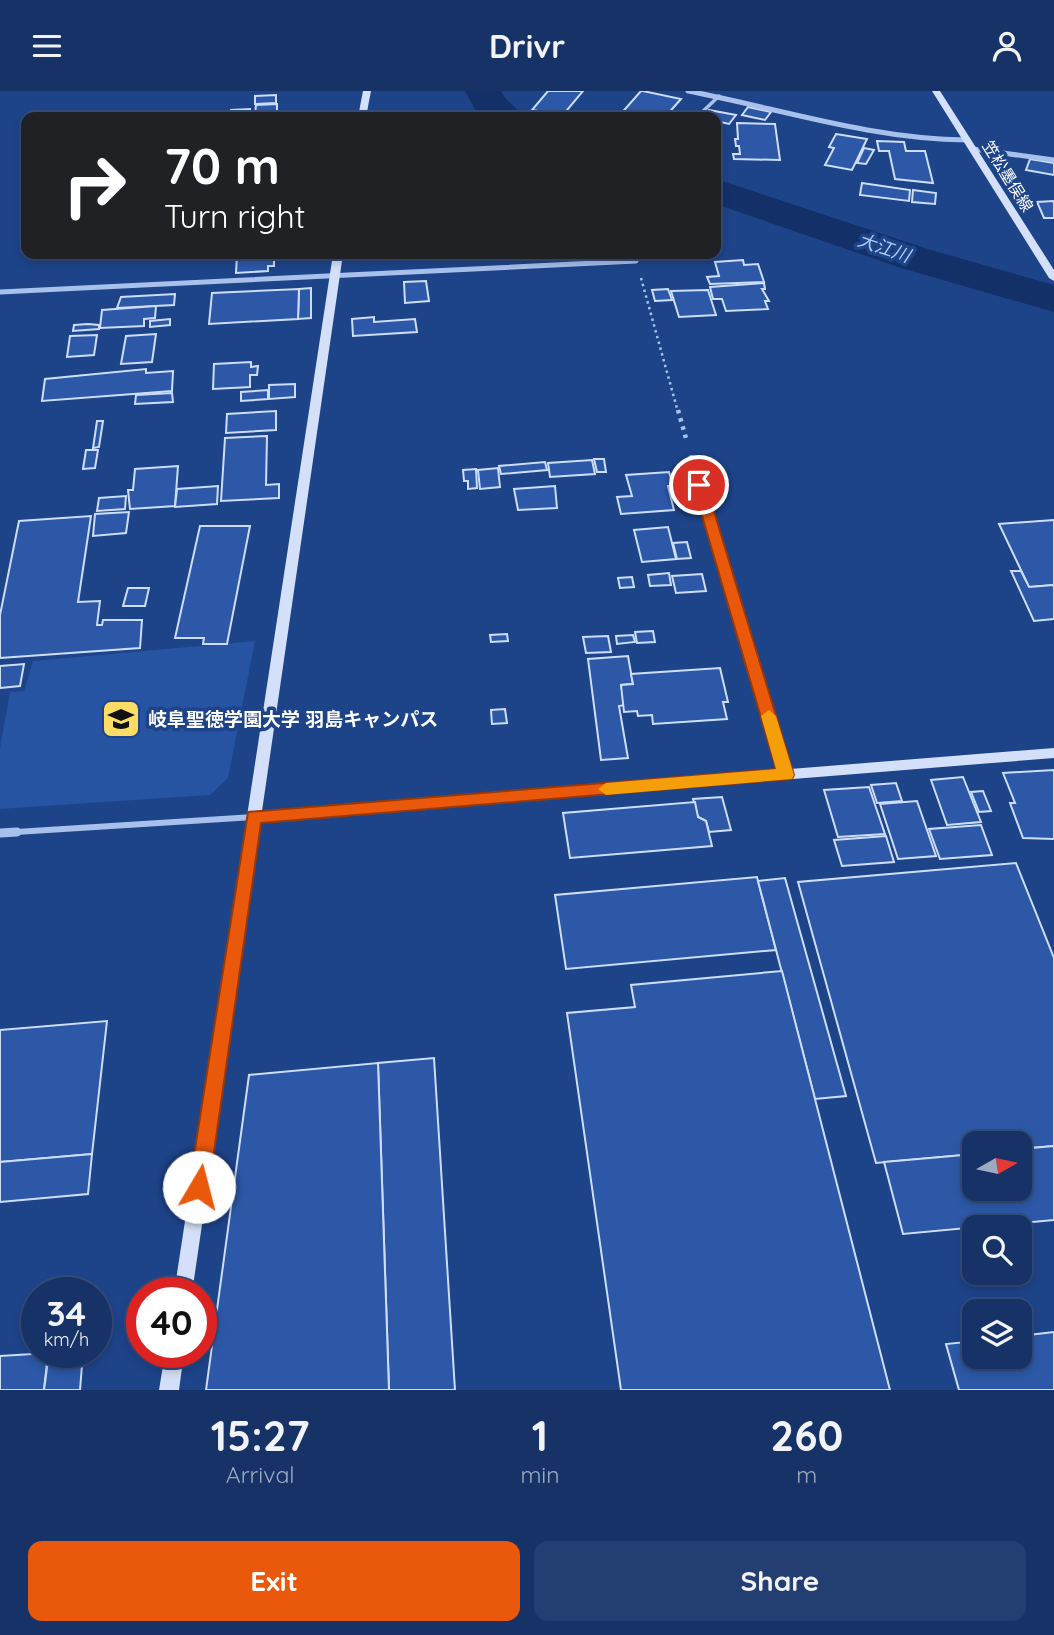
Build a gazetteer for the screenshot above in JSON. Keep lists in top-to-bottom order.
{
  "streets": {
    "street": ["笠松墨俣線"]
  },
  "water": ["大江川"],
  "places": {
    "school or university": ["岐阜聖徳学園大学 羽島キャンパス"]
  },
  "north": "right",
  "page": {
    "header": "Drivr",
    "turn": ["70 m", "Turn right"],
    "speed": "34 km/h",
    "limit": "40",
    "eta": [
      "15:27",
      "Arrival",
      "1",
      "min",
      "260",
      "m"
    ],
    "buttons": ["Exit", "Share"]
  }
}
